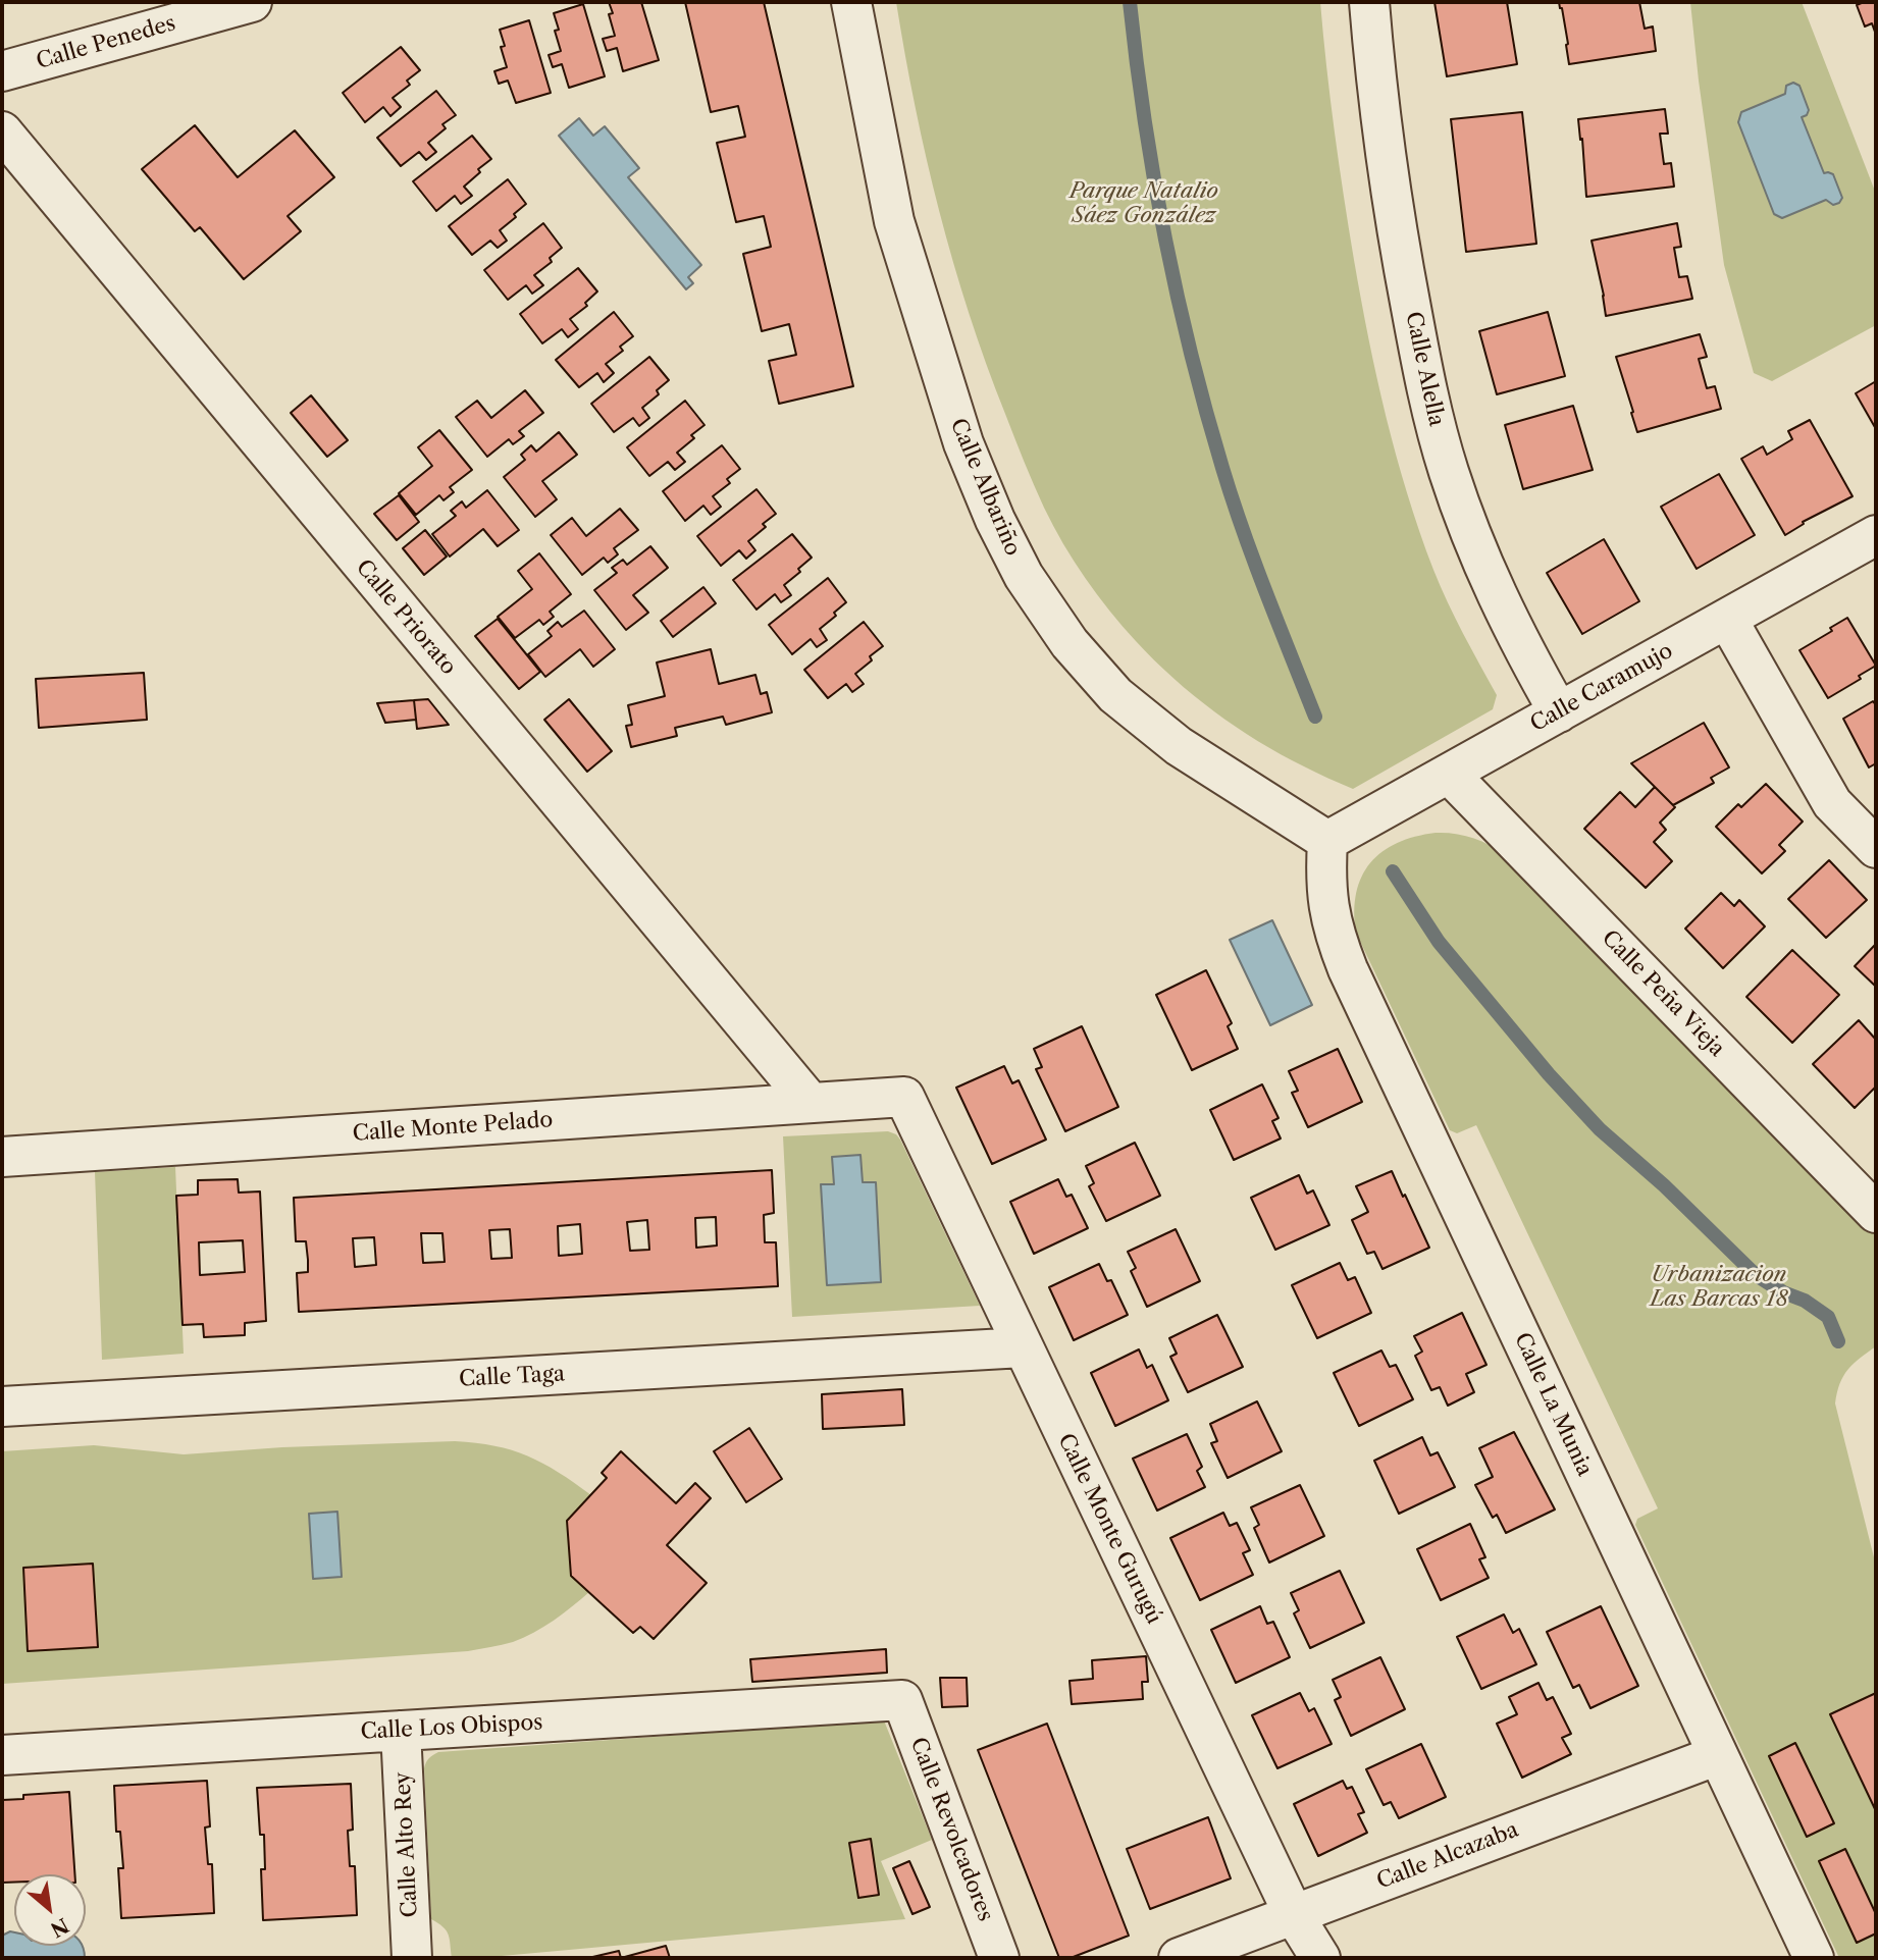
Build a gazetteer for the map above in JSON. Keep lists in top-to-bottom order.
{
  "streets": {
    "street": [
      "Calle Penedes",
      "Calle Alella",
      "Calle Albariño",
      "Calle Priorato",
      "Calle Caramujo",
      "Calle Peña Vieja",
      "Calle Monte Pelado",
      "Calle Taga",
      "Calle La Munia",
      "Calle Monte Gurugú",
      "Calle Los Obispos",
      "Calle Revolcadores",
      "Calle Alto Rey",
      "Calle Alcazaba"
    ]
  },
  "crossings": [
    ["Calle Alella", "Calle Caramujo"],
    ["Calle Albariño", "Calle Caramujo"],
    ["Calle Albariño", "Calle La Munia"],
    ["Calle Priorato", "Calle Monte Pelado"],
    ["Calle Caramujo", "Calle Peña Vieja"],
    ["Calle Caramujo", "Calle La Munia"],
    ["Calle Monte Pelado", "Calle Monte Gurugú"],
    ["Calle Taga", "Calle Monte Gurugú"],
    ["Calle La Munia", "Calle Alcazaba"],
    ["Calle Monte Gurugú", "Calle Alcazaba"],
    ["Calle Los Obispos", "Calle Revolcadores"],
    ["Calle Los Obispos", "Calle Alto Rey"]
  ],
  "parks": ["Parque Natalio Sáez González", "Urbanizacion Las Barcas 18"],
  "north": "bottom right"
}
